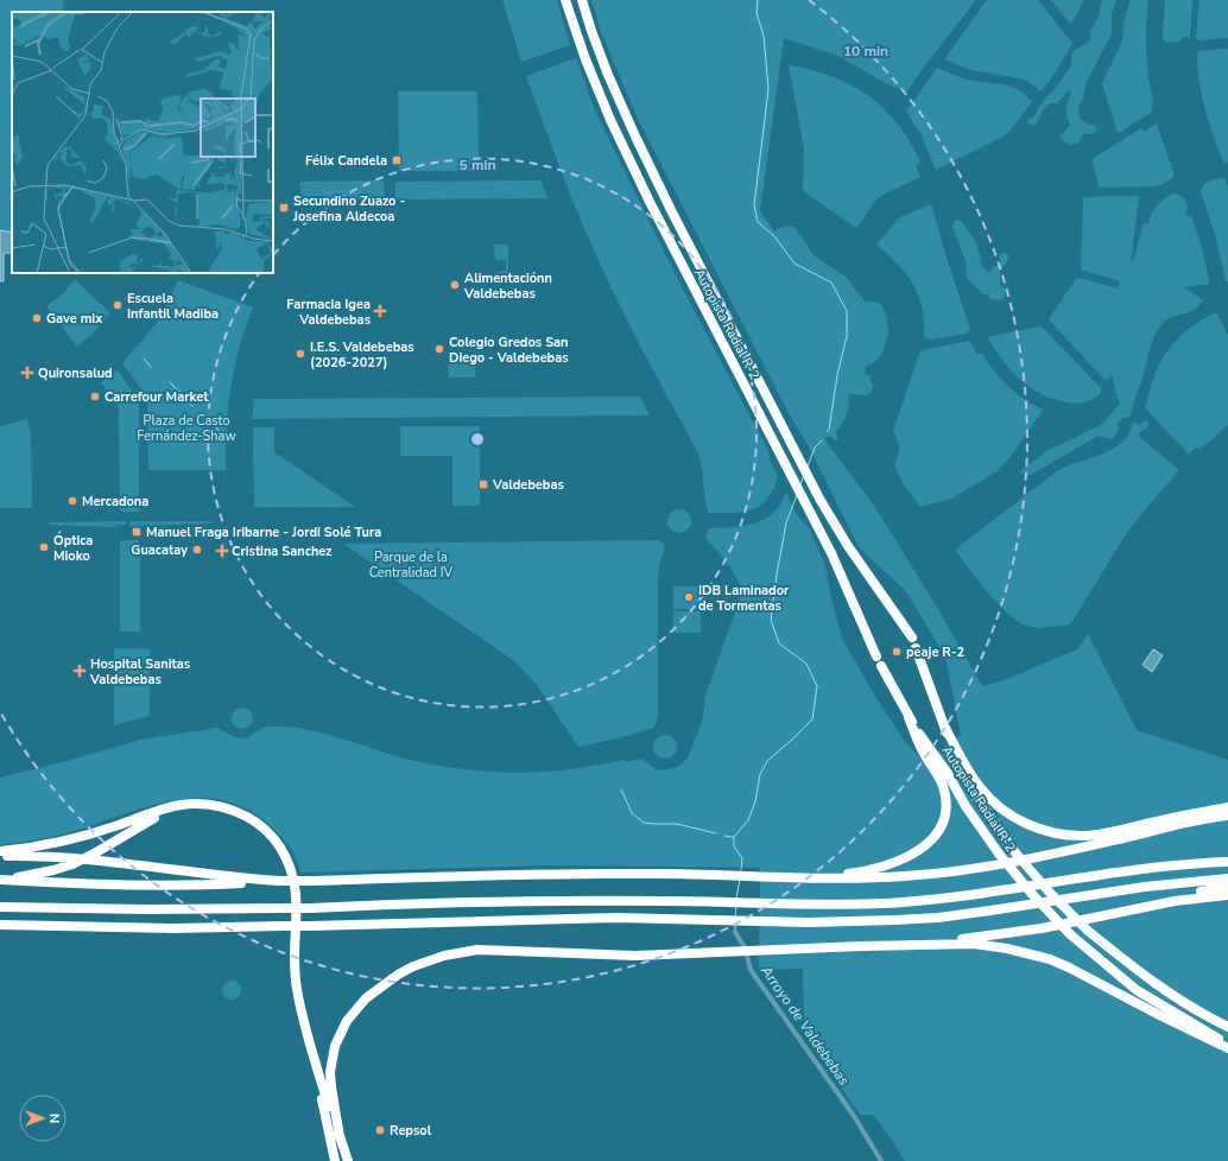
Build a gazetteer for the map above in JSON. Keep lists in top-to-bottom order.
{
  "streets": {
    "highway": ["Autopista Radial R-2"]
  },
  "water": ["Arroyo de Valdebebas"],
  "parks": ["Plaza de Casto Fernández-Shaw", "Parque de la Centralidad IV"],
  "places": {
    "transit": [
      "Félix Candela",
      "Secundino Zuazo - Josefina Aldecoa",
      "Valdebebas",
      "Manuel Fraga Iribarne - Jordi Solé Tura"
    ],
    "other": [
      "Alimentaciónn Valdebebas",
      "Escuela Infantil Madiba",
      "Gave mix",
      "Colegio Gredos San Diego - Valdebebas",
      "I.E.S. Valdebebas (2026-2027)",
      "Carrefour Market",
      "Mercadona",
      "Óptica Mioko",
      "Guacatay",
      "IDB Laminador de Tormentas",
      "peaje R-2",
      "Repsol"
    ],
    "health": [
      "Farmacia Igea Valdebebas",
      "Quironsalud",
      "Cristina Sanchez",
      "Hospital Sanitas Valdebebas"
    ]
  },
  "north": "right",
  "rings": ["10 min", "5 min"]
}
